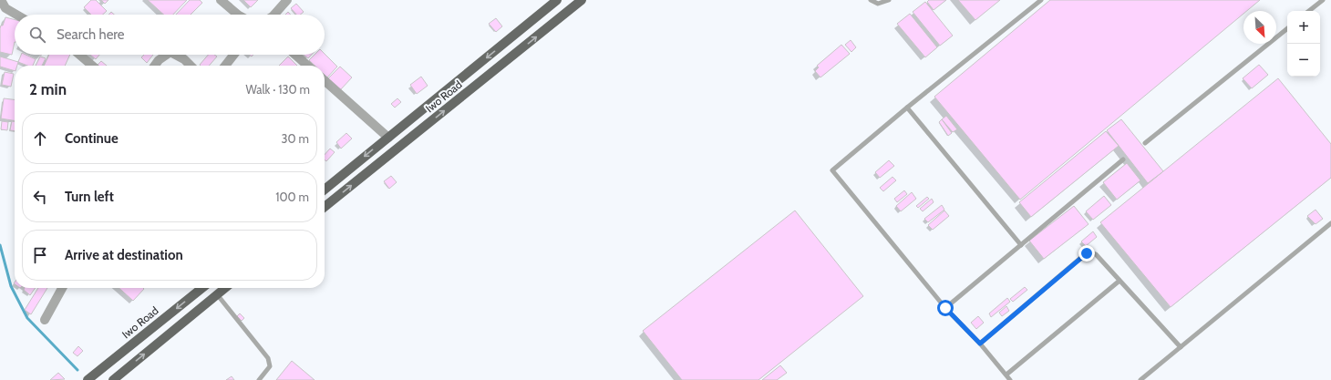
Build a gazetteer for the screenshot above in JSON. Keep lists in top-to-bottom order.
{
  "streets": {
    "main road": ["Iwo Road"]
  },
  "north": "bottom right",
  "page": {
    "map_buttons": ["+", "−"],
    "search": "Search here",
    "heading": ["2 min", "Walk · 130 m"],
    "list": [
      ["Continue", "30 m"],
      ["Turn left", "100 m"],
      "Arrive at destination"
    ]
  }
}
